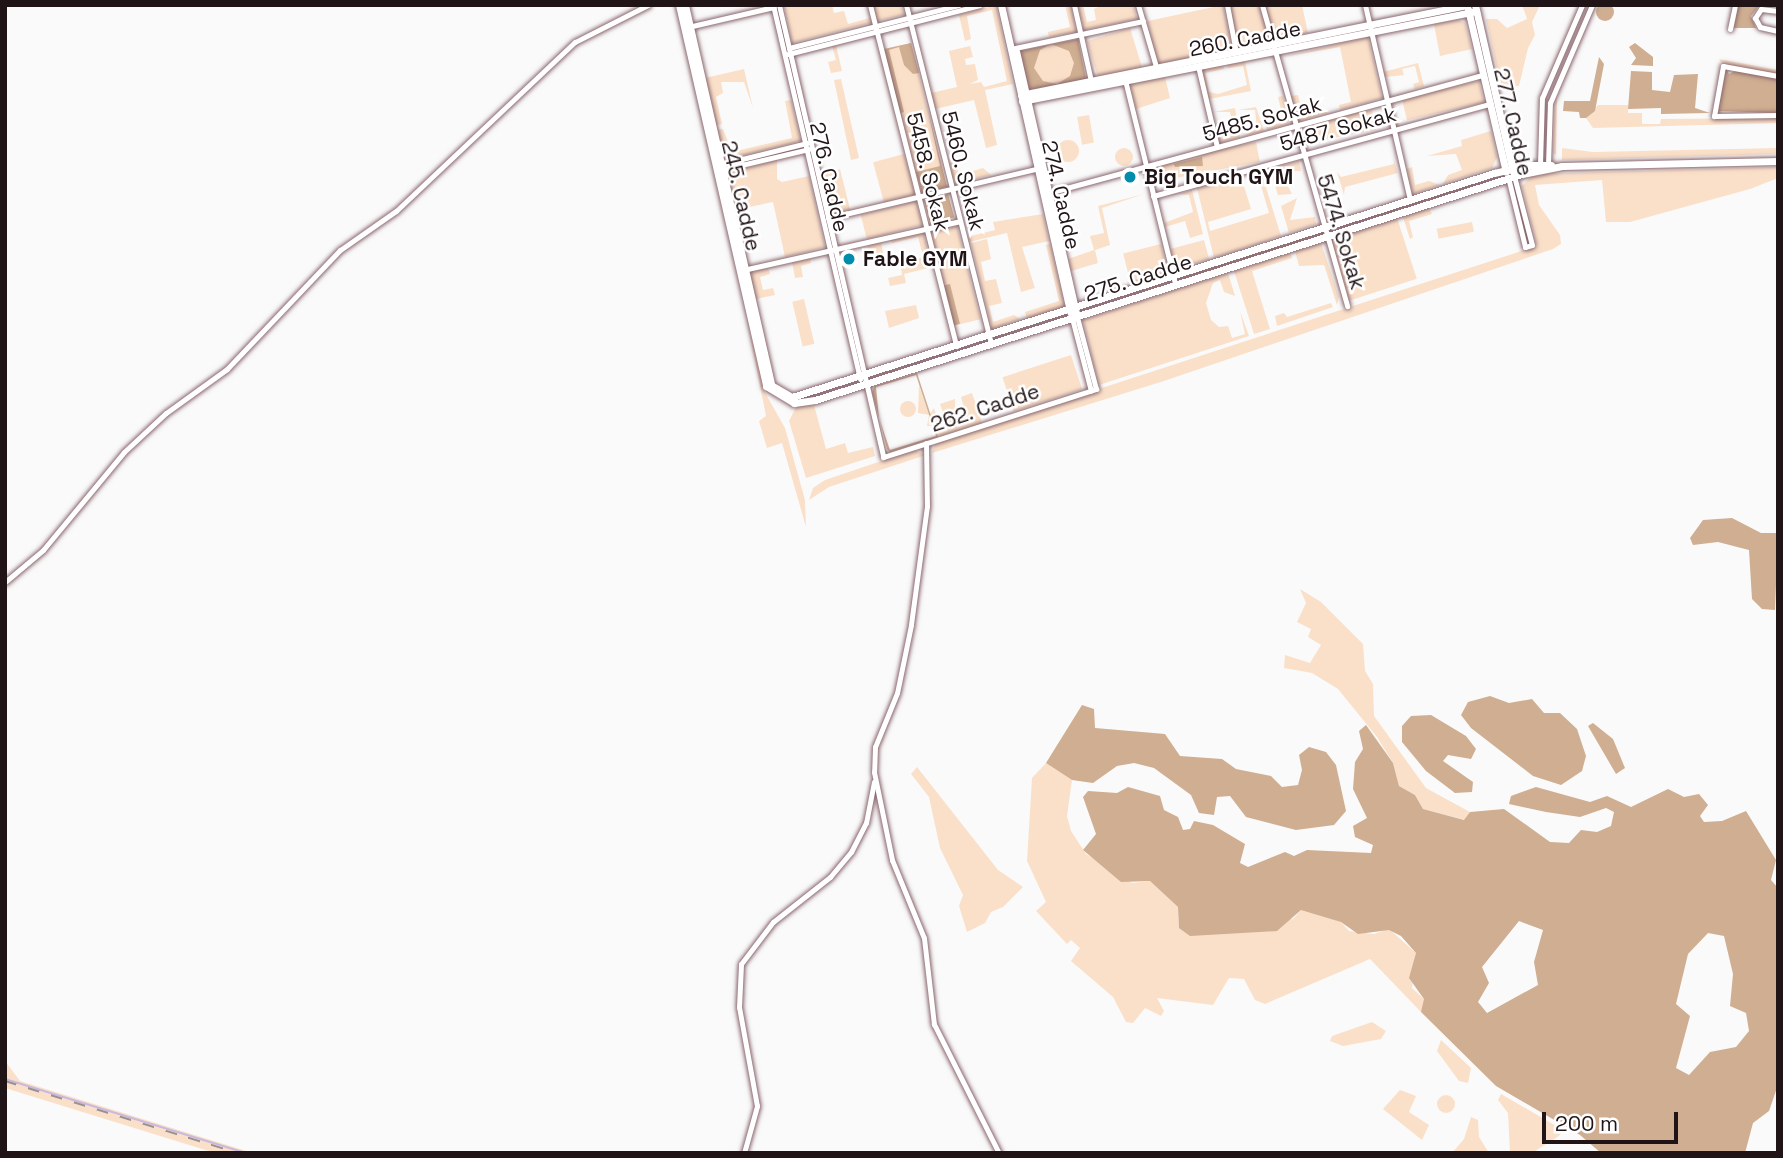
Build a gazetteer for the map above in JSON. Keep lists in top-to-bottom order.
{
  "streets": {
    "street": [
      "260. Cadde",
      "5485. Sokak",
      "277. Cadde",
      "5487. Sokak",
      "5460. Sokak",
      "5458. Sokak",
      "276. Cadde",
      "274. Cadde",
      "245. Cadde",
      "5474. Sokak",
      "275. Cadde",
      "262. Cadde"
    ]
  },
  "crossings": [
    ["260. Cadde", "277. Cadde"],
    ["260. Cadde", "274. Cadde"],
    ["260. Cadde", "5474. Sokak"],
    ["5485. Sokak", "277. Cadde"],
    ["5485. Sokak", "274. Cadde"],
    ["5485. Sokak", "5474. Sokak"],
    ["277. Cadde", "5487. Sokak"],
    ["277. Cadde", "275. Cadde"],
    ["5487. Sokak", "5474. Sokak"],
    ["5460. Sokak", "275. Cadde"],
    ["5458. Sokak", "275. Cadde"],
    ["276. Cadde", "275. Cadde"],
    ["276. Cadde", "262. Cadde"],
    ["274. Cadde", "275. Cadde"],
    ["274. Cadde", "262. Cadde"],
    ["245. Cadde", "275. Cadde"],
    ["5474. Sokak", "275. Cadde"]
  ],
  "places": ["Big Touch GYM", "Fable GYM"],
  "scale_bar": "200 m"
}
